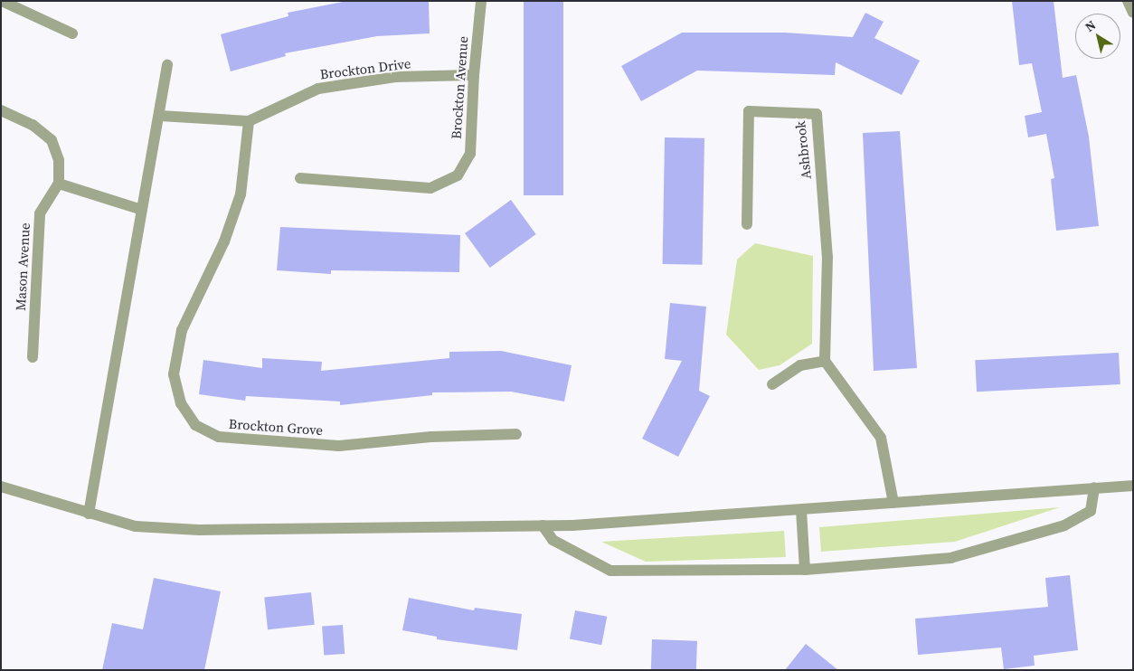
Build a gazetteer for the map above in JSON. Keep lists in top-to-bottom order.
{
  "streets": {
    "street": [
      "Brockton Drive",
      "Brockton Avenue",
      "Ashbrook",
      "Mason Avenue",
      "Brockton Grove"
    ]
  },
  "crossings": [
    ["Brockton Drive", "Brockton Avenue"],
    ["Brockton Drive", "Brockton Grove"]
  ],
  "north": "top left"
}
